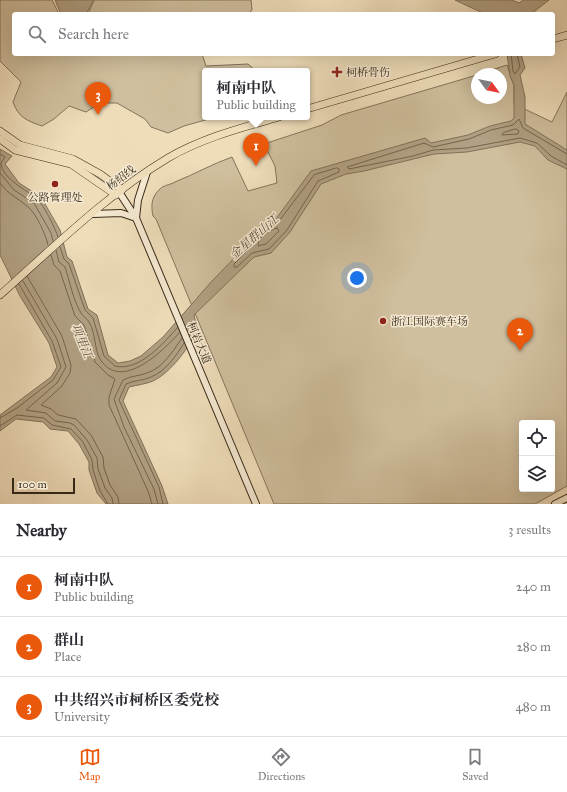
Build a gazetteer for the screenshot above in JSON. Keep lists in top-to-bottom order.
{
  "streets": {
    "main road": ["杨绍线", "柯岩大道"]
  },
  "crossings": [
    ["杨绍线", "柯岩大道"]
  ],
  "water": ["金星群山江", "项里江"],
  "places": {
    "health": ["柯桥骨伤"],
    "other": ["公路管理处", "浙江国际赛车场"]
  },
  "scale_bar": "100 m",
  "north": "bottom right",
  "page": {
    "search": "Search here",
    "popup": ["柯南中队", "Public building"],
    "pins": ["3", "1", "2"],
    "scale": "100 m",
    "heading": ["Nearby", "3 results"],
    "list": [
      {
        "mark": "1",
        "name": "柯南中队",
        "note": "Public building",
        "value": "240 m"
      },
      {
        "mark": "2",
        "name": "群山",
        "note": "Place",
        "value": "280 m"
      },
      {
        "mark": "3",
        "name": "中共绍兴市柯桥区委党校",
        "note": "University",
        "value": "480 m"
      }
    ],
    "nav": ["Map", "Directions", "Saved"]
  }
}
